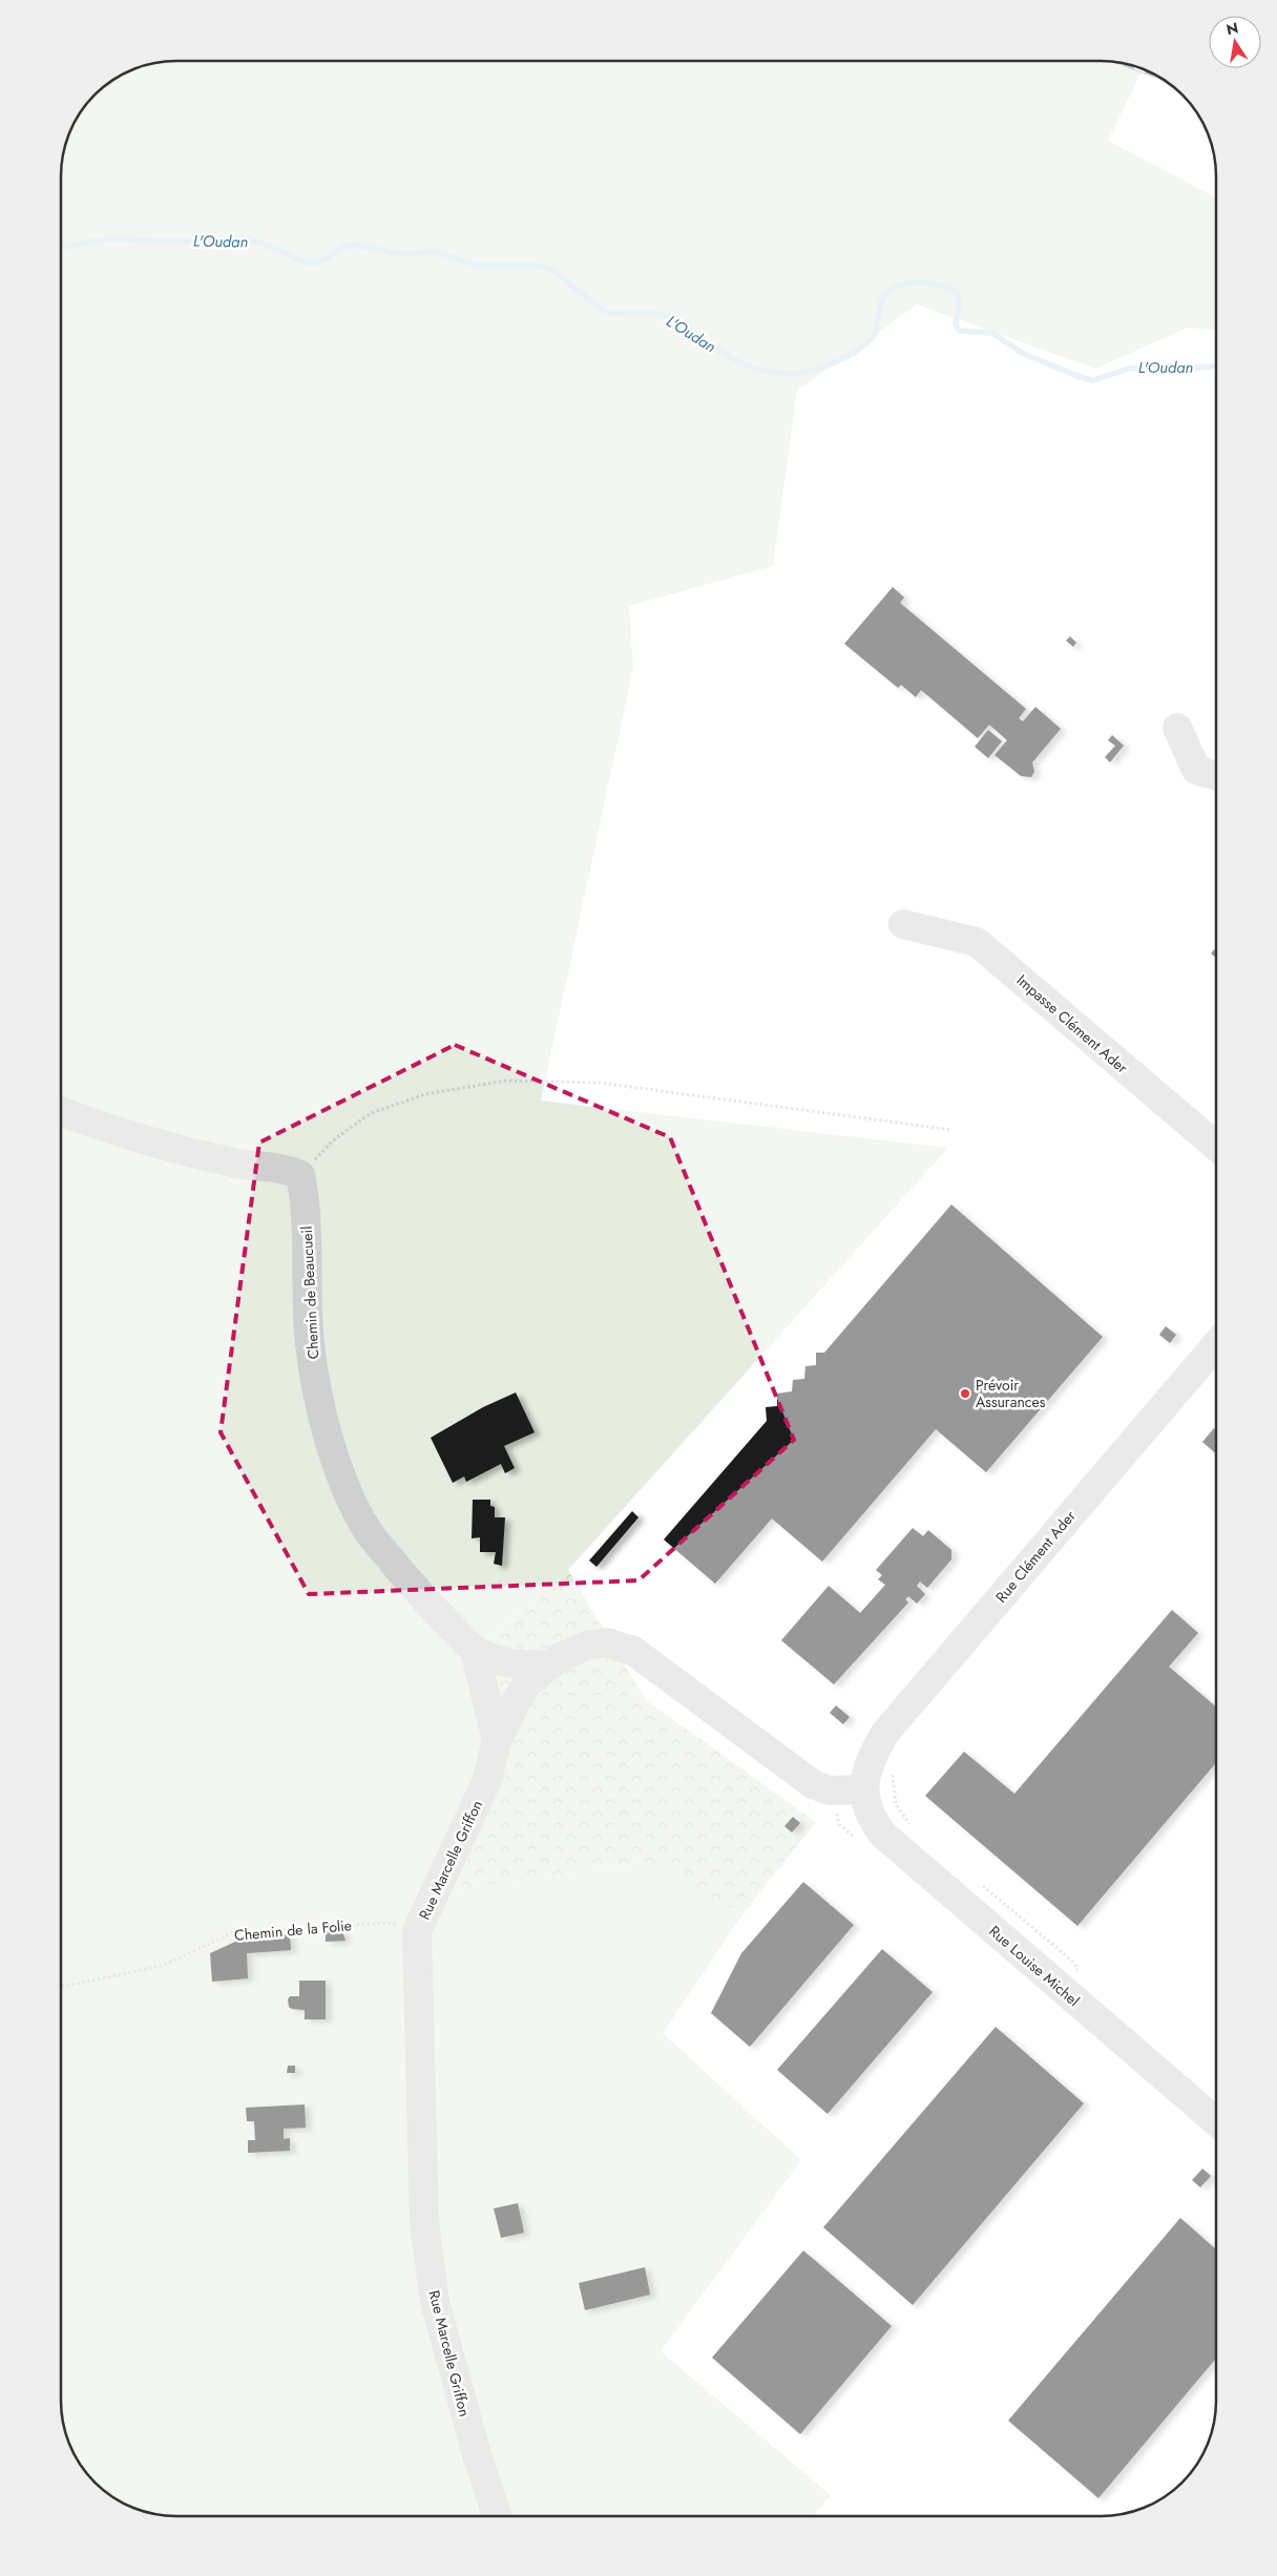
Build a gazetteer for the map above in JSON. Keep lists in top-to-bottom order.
{
  "streets": {
    "street": [
      "Impasse Clément Ader",
      "Chemin de Beaucueil",
      "Rue Clément Ader",
      "Rue Marcelle Griffon",
      "Rue Louise Michel"
    ],
    "path": ["Chemin de la Folie"]
  },
  "crossings": [
    ["Chemin de Beaucueil", "Rue Marcelle Griffon"],
    ["Rue Clément Ader", "Rue Marcelle Griffon"],
    ["Rue Clément Ader", "Rue Louise Michel"],
    ["Rue Marcelle Griffon", "Chemin de la Folie"],
    ["Rue Marcelle Griffon", "Rue Louise Michel"]
  ],
  "water": ["L'Oudan"],
  "places": ["Prévoir Assurances"],
  "north": "top"
}
